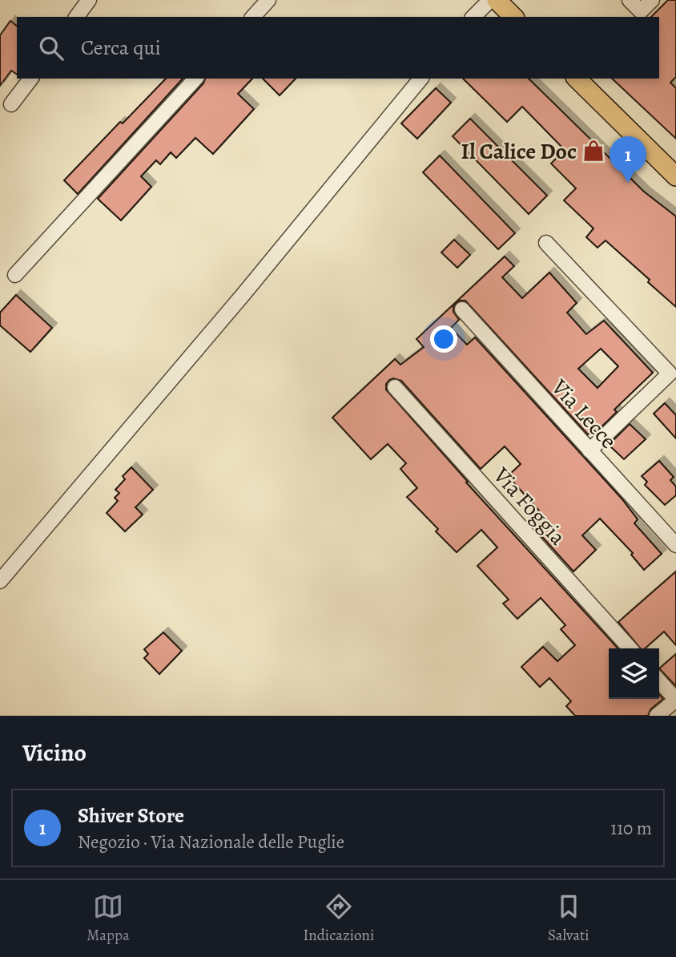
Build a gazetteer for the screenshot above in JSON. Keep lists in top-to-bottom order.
{
  "streets": {
    "street": ["Via Lecce", "Via Foggia"]
  },
  "places": {
    "shop": ["Il Calice Doc"]
  },
  "page": {
    "search": "Cerca qui",
    "pins": "1",
    "heading": "Vicino",
    "list": [
      {
        "mark": "1",
        "name": "Shiver Store",
        "note": "Negozio · Via Nazionale delle Puglie",
        "value": "110 m"
      }
    ],
    "nav": ["Mappa", "Indicazioni", "Salvati"]
  }
}
